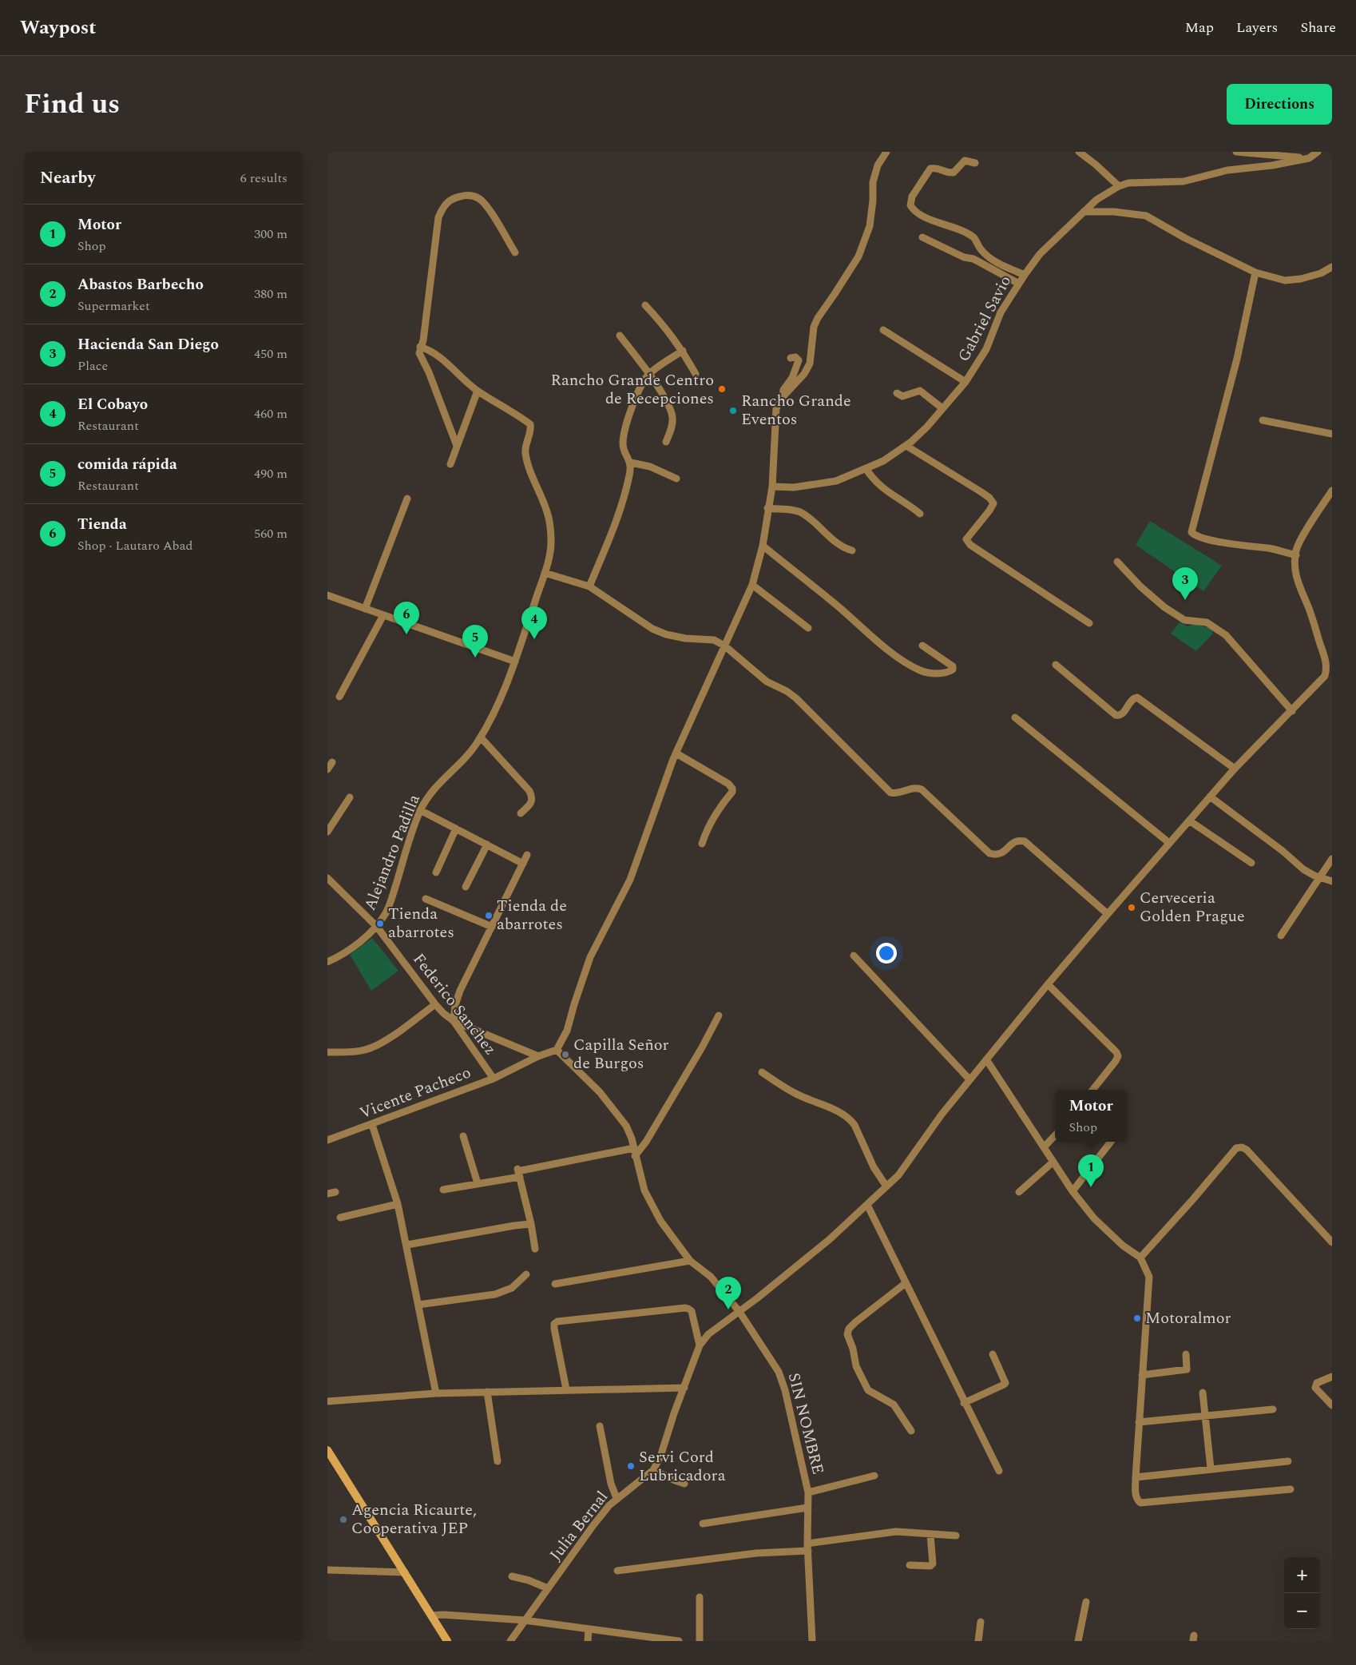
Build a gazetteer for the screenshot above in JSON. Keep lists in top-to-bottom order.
{
  "streets": {
    "street": [
      "Gabriel Savio",
      "Alejandro Padilla",
      "Federico Sanchez",
      "Vicente Pacheco",
      "SIN NOMBRE",
      "Julia Bernal"
    ]
  },
  "crossings": [
    ["Alejandro Padilla", "Federico Sanchez"],
    ["Federico Sanchez", "Vicente Pacheco"],
    ["Vicente Pacheco", "SIN NOMBRE"],
    ["SIN NOMBRE", "Julia Bernal"]
  ],
  "places": [
    "Rancho Grande Centro de Recepciones",
    "Rancho Grande Eventos",
    "Cerveceria Golden Prague",
    "Tienda de abarrotes",
    "Tienda abarrotes",
    "Capilla Señor de Burgos",
    "Motoralmor",
    "Servi Cord Lubricadora",
    "Agencia Ricaurte, Cooperativa JEP"
  ],
  "page": {
    "header": "Waypost",
    "nav": ["Map", "Layers", "Share"],
    "title": "Find us",
    "buttons": "Directions",
    "heading": ["Nearby", "6 results"],
    "list": [
      {
        "mark": "1",
        "name": "Motor",
        "note": "Shop",
        "value": "300 m"
      },
      {
        "mark": "2",
        "name": "Abastos Barbecho",
        "note": "Supermarket",
        "value": "380 m"
      },
      {
        "mark": "3",
        "name": "Hacienda San Diego",
        "note": "Place",
        "value": "450 m"
      },
      {
        "mark": "4",
        "name": "El Cobayo",
        "note": "Restaurant",
        "value": "460 m"
      },
      {
        "mark": "5",
        "name": "comida rápida",
        "note": "Restaurant",
        "value": "490 m"
      },
      {
        "mark": "6",
        "name": "Tienda",
        "note": "Shop · Lautaro Abad",
        "value": "560 m"
      }
    ],
    "pins": [
      "3",
      "6",
      "4",
      "5",
      "1",
      "2"
    ],
    "popup": ["Motor", "Shop"],
    "map_buttons": ["+", "−"]
  }
}
